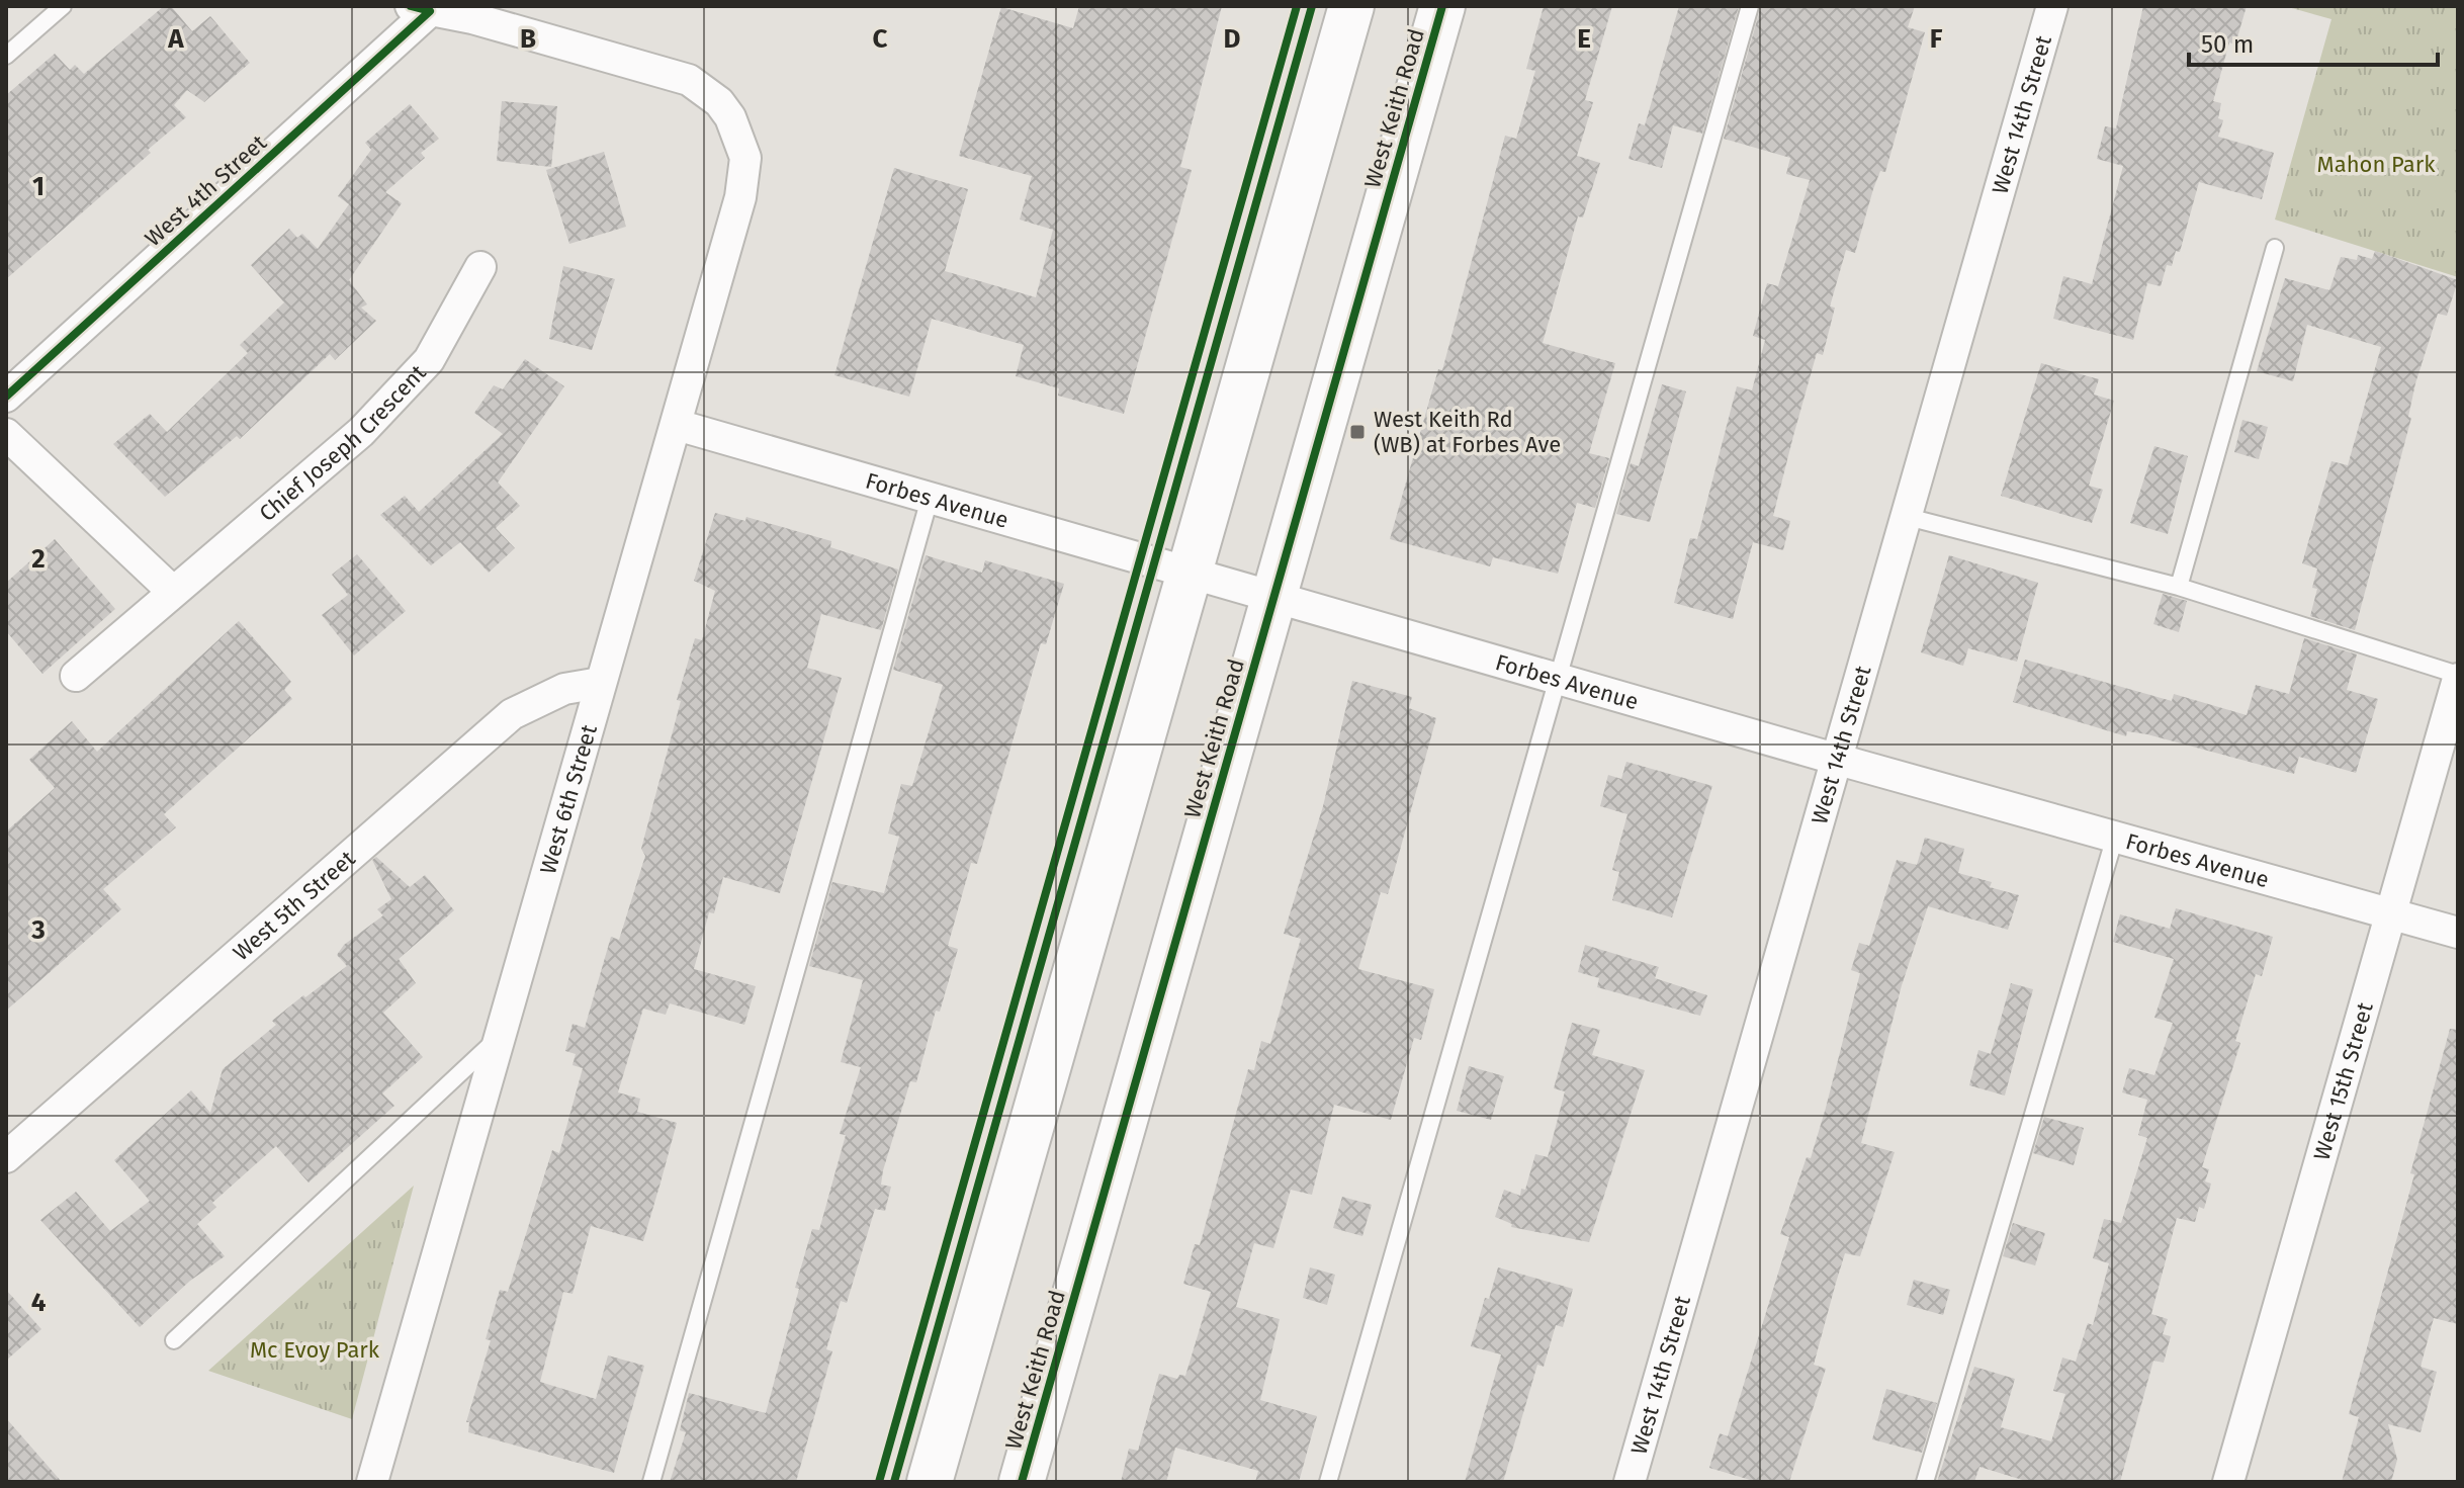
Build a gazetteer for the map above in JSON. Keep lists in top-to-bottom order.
{
  "streets": {
    "main road": ["West Keith Road"],
    "street": [
      "West 14th Street",
      "West 4th Street",
      "Chief Joseph Crescent",
      "Forbes Avenue",
      "West 6th Street",
      "West 5th Street",
      "West 15th Street"
    ]
  },
  "crossings": [
    ["West Keith Road", "Forbes Avenue"],
    ["West 14th Street", "Forbes Avenue"],
    ["Forbes Avenue", "West 6th Street"],
    ["Forbes Avenue", "West 15th Street"],
    ["West 6th Street", "West 5th Street"]
  ],
  "parks": ["Mahon Park", "Mc Evoy Park"],
  "places": {
    "transit": ["West Keith Rd (WB) at Forbes Ave"]
  },
  "scale_bar": "50 m",
  "grid": {
    "columns": [
      "A",
      "B",
      "C",
      "D",
      "E",
      "F"
    ],
    "rows": [
      "1",
      "2",
      "3",
      "4"
    ]
  }
}
